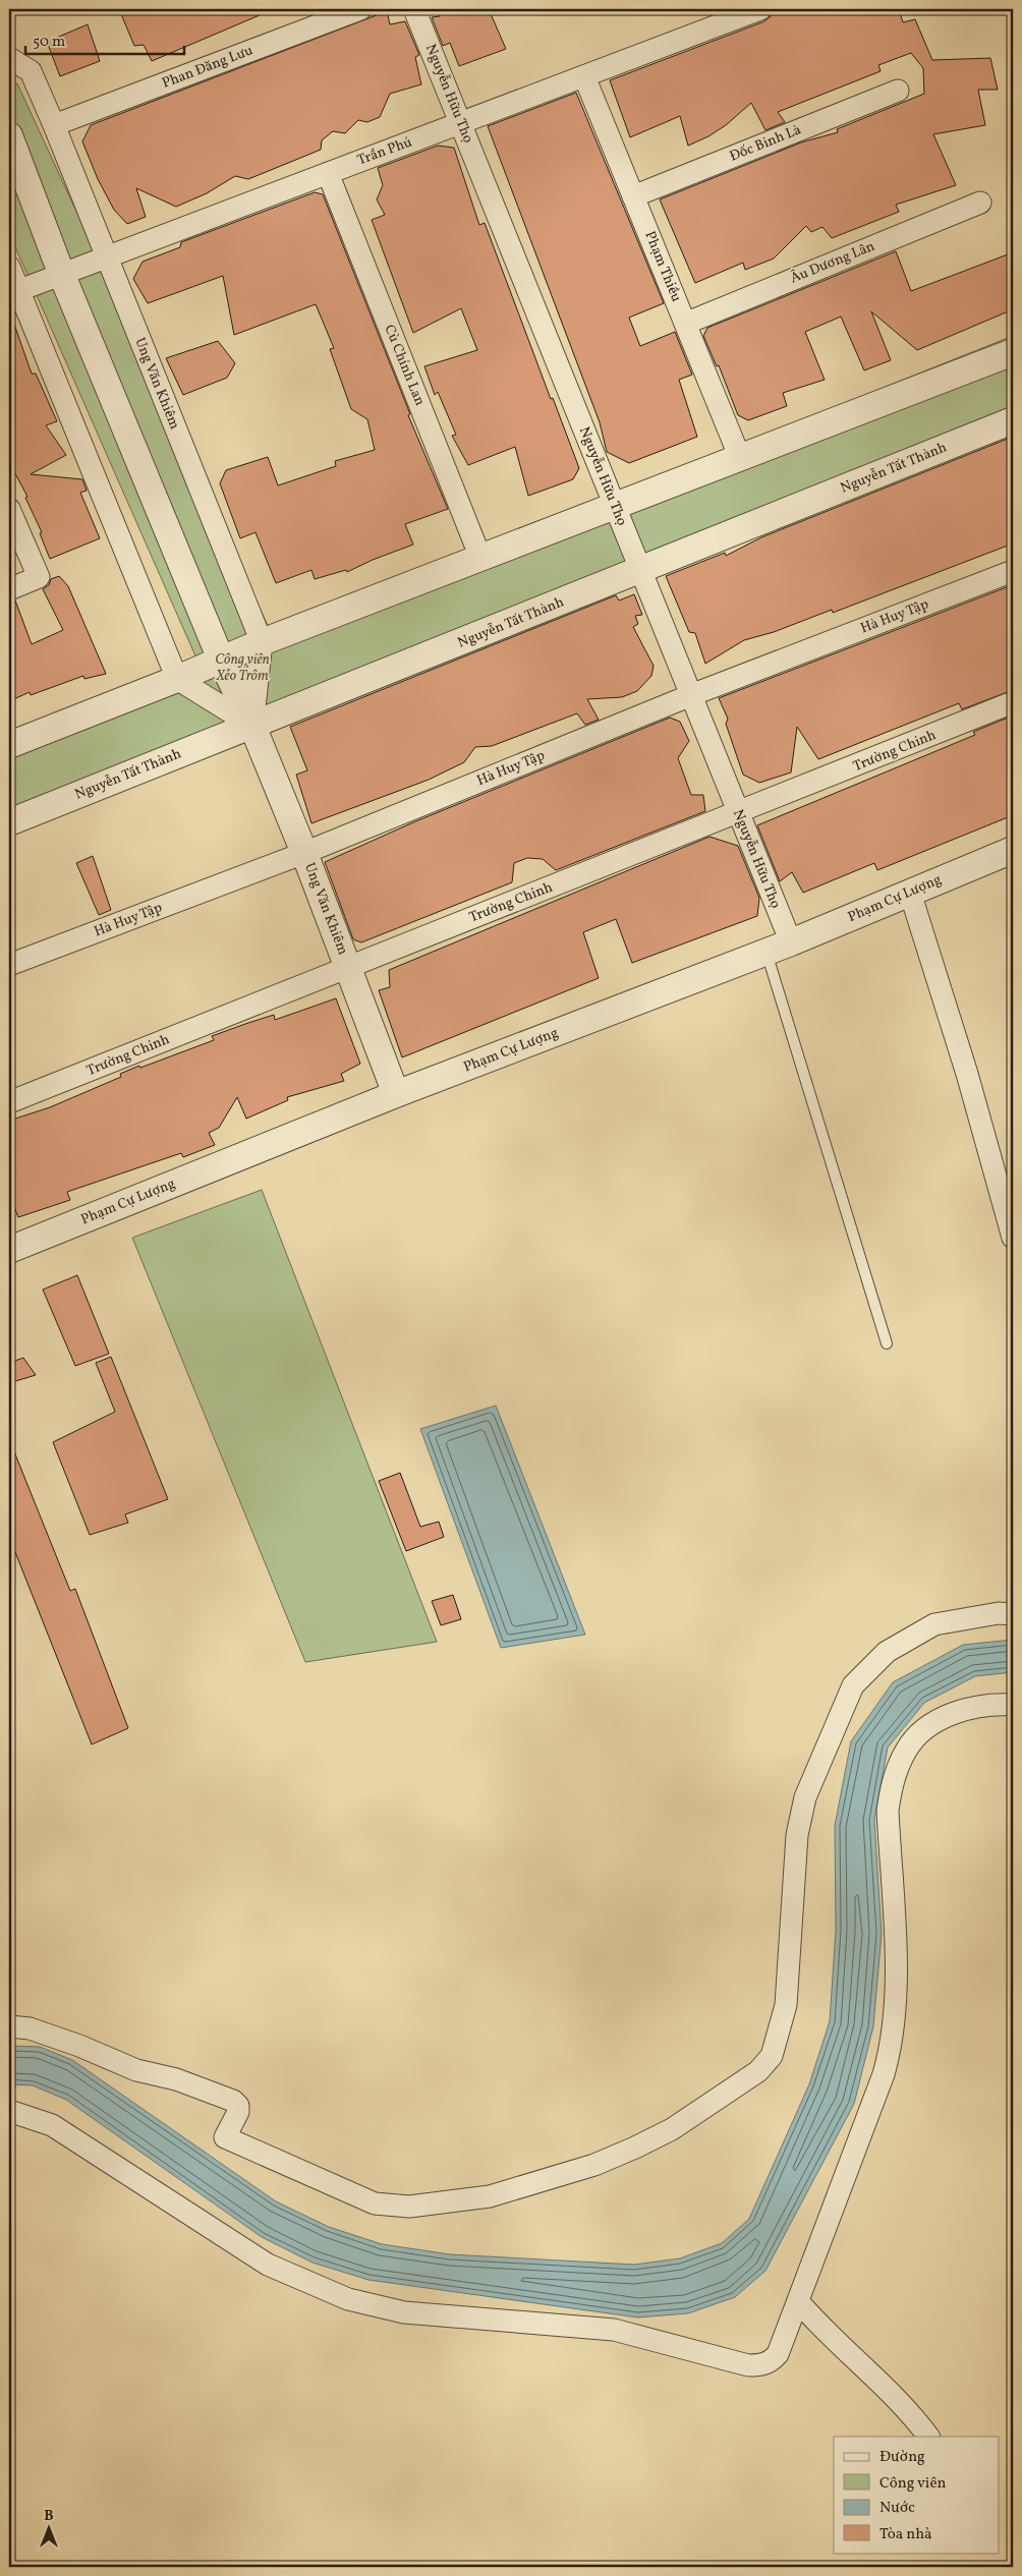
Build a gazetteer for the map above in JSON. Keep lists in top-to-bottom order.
{
  "streets": {
    "street": [
      "Phan Đăng Lưu",
      "Nguyễn Hữu Thọ",
      "Đốc Binh Là",
      "Trần Phú",
      "Âu Dương Lân",
      "Phạm Thiều",
      "Cù Chính Lan",
      "Ung Văn Khiêm",
      "Nguyễn Tất Thành",
      "Hà Huy Tập",
      "Trường Chinh",
      "Phạm Cự Lượng"
    ]
  },
  "crossings": [
    ["Phan Đăng Lưu", "Ung Văn Khiêm"],
    ["Nguyễn Hữu Thọ", "Trần Phú"],
    ["Nguyễn Hữu Thọ", "Nguyễn Tất Thành"],
    ["Nguyễn Hữu Thọ", "Hà Huy Tập"],
    ["Nguyễn Hữu Thọ", "Trường Chinh"],
    ["Nguyễn Hữu Thọ", "Phạm Cự Lượng"],
    ["Đốc Binh Là", "Phạm Thiều"],
    ["Trần Phú", "Phạm Thiều"],
    ["Trần Phú", "Cù Chính Lan"],
    ["Trần Phú", "Ung Văn Khiêm"],
    ["Âu Dương Lân", "Phạm Thiều"],
    ["Ung Văn Khiêm", "Nguyễn Tất Thành"],
    ["Ung Văn Khiêm", "Hà Huy Tập"],
    ["Ung Văn Khiêm", "Trường Chinh"],
    ["Ung Văn Khiêm", "Phạm Cự Lượng"]
  ],
  "parks": ["Công viên Xẻo Trôm"],
  "legend": [
    "Đường",
    "Công viên",
    "Nước",
    "Tòa nhà"
  ],
  "scale_bar": "50 m",
  "north": "top"
}
